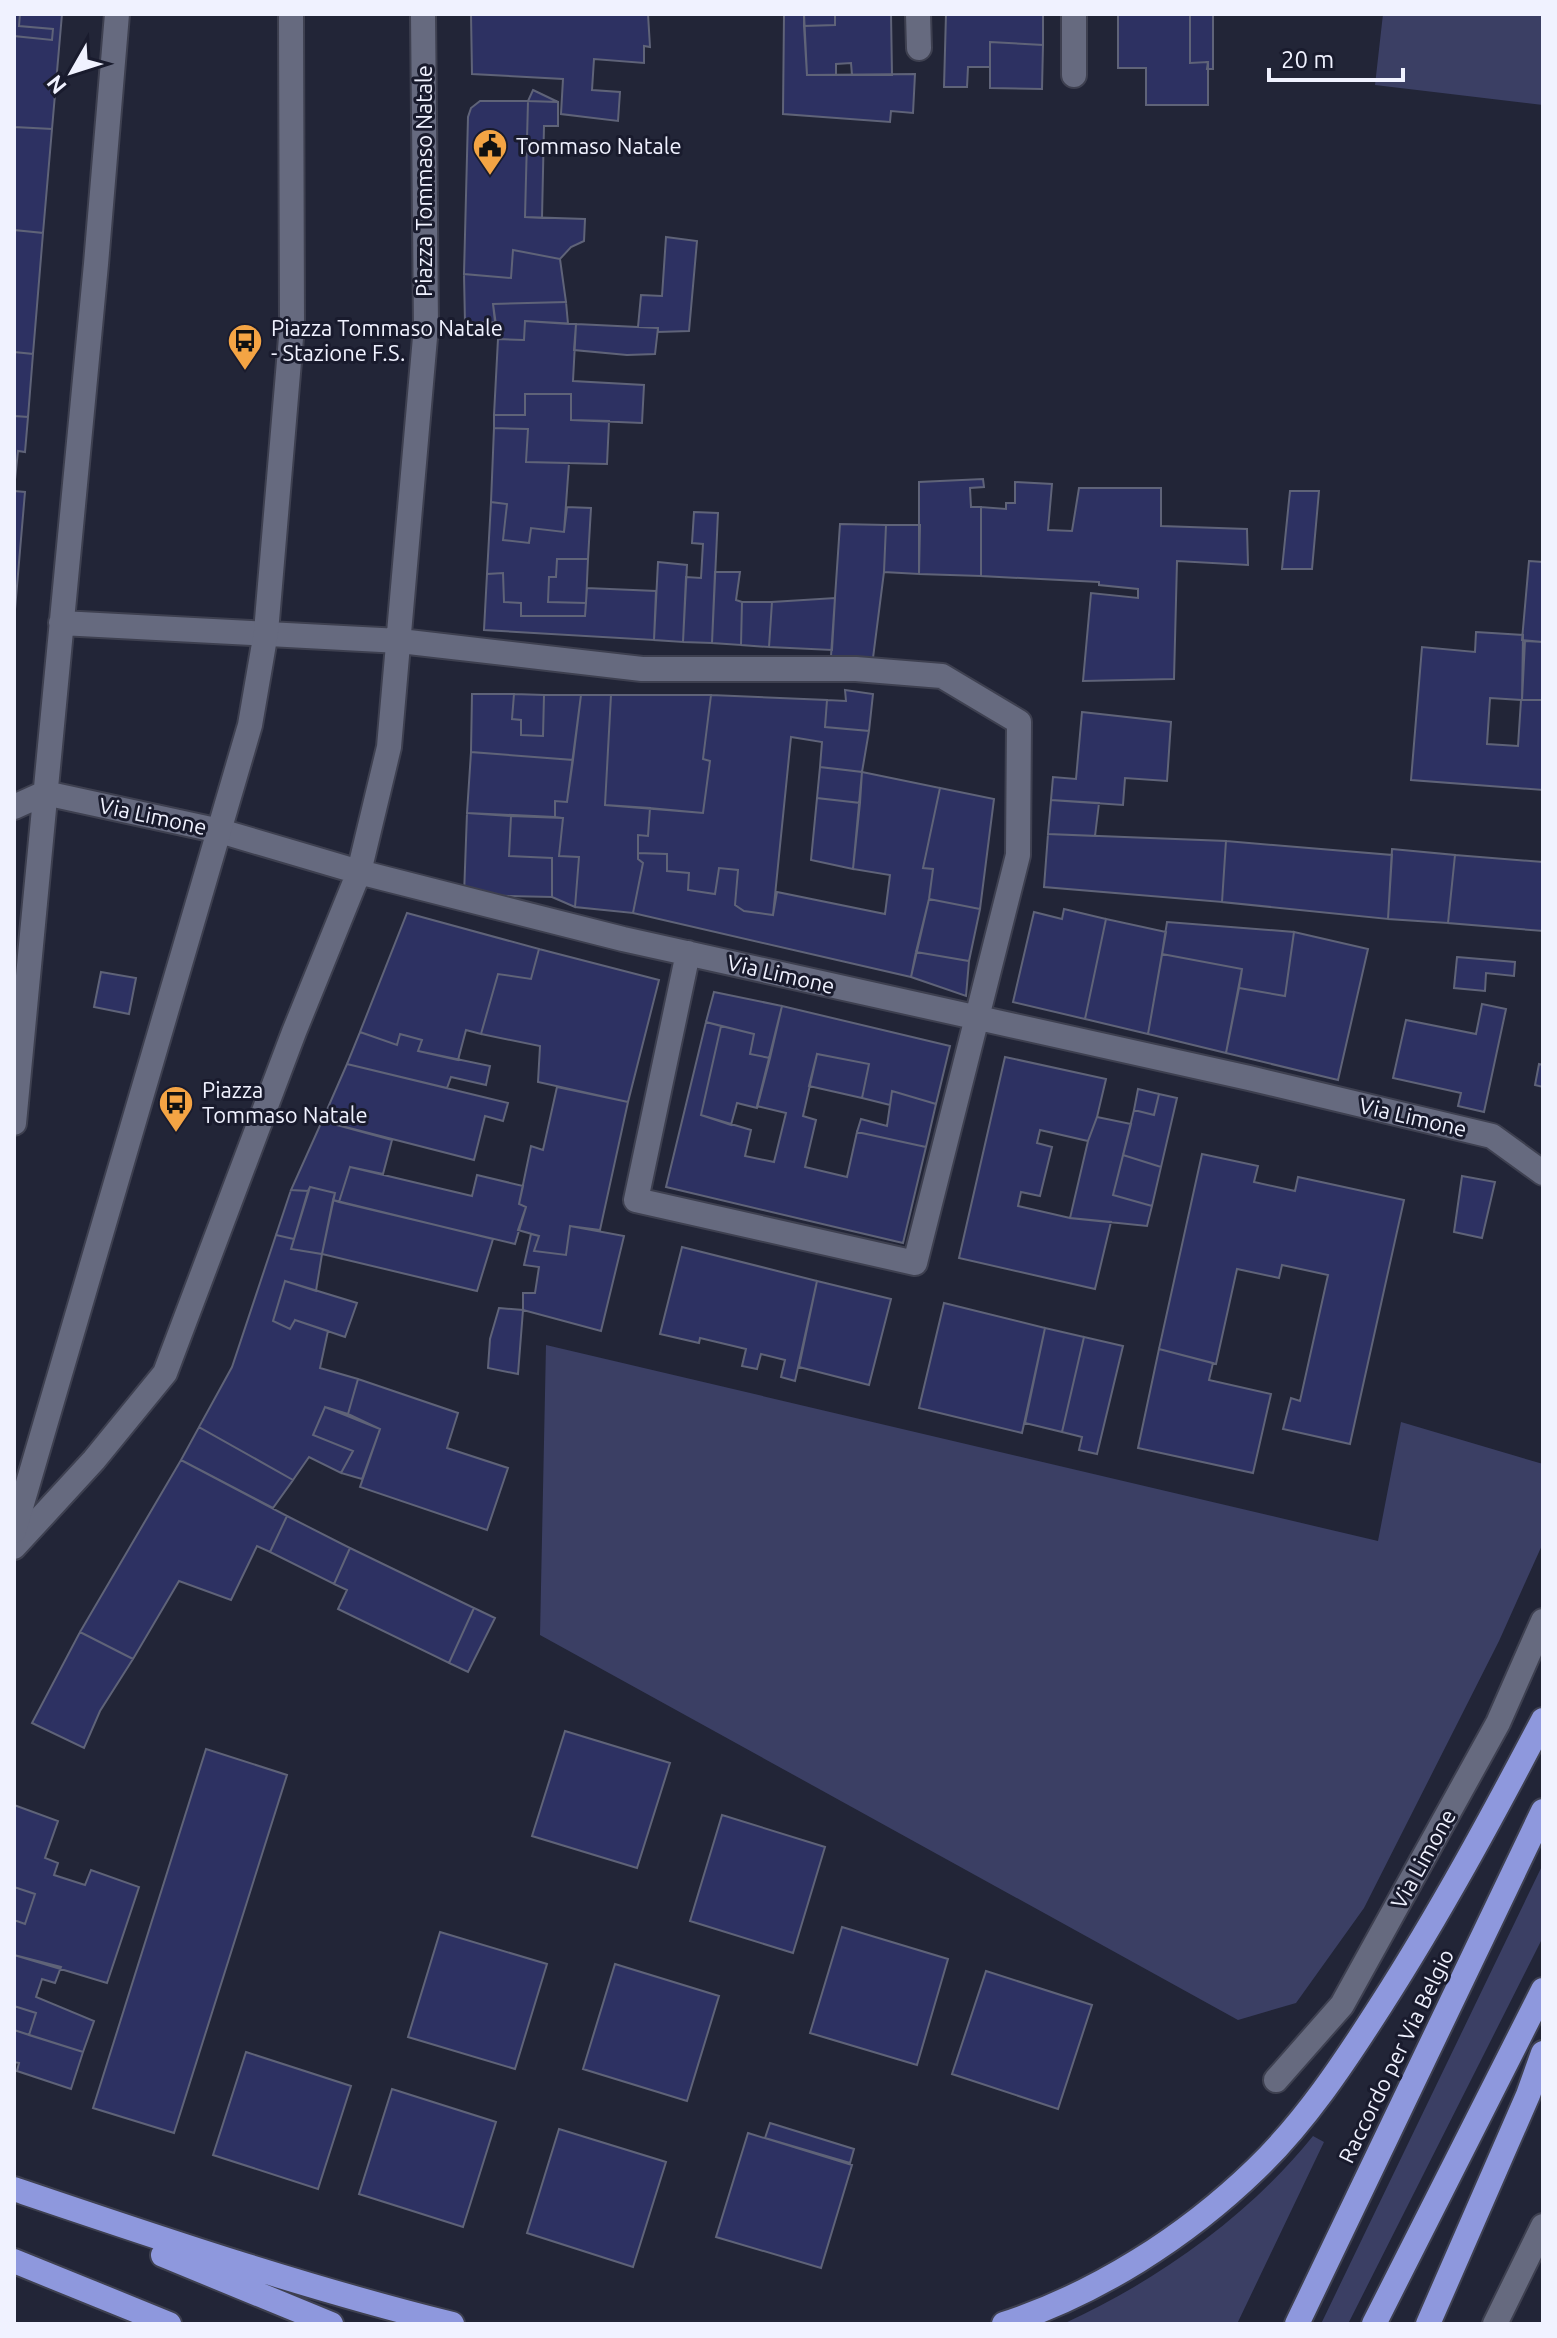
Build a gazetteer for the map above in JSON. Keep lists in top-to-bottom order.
{
  "streets": {
    "highway": ["Raccordo per Via Belgio"],
    "street": ["Piazza Tommaso Natale", "Via Limone"]
  },
  "crossings": [
    ["Piazza Tommaso Natale", "Via Limone"]
  ],
  "places": {
    "public building": ["Tommaso Natale"],
    "bus stop": ["Piazza Tommaso Natale - Stazione F.S.", "Piazza Tommaso Natale"]
  },
  "scale_bar": "20 m",
  "north": "bottom left"
}
